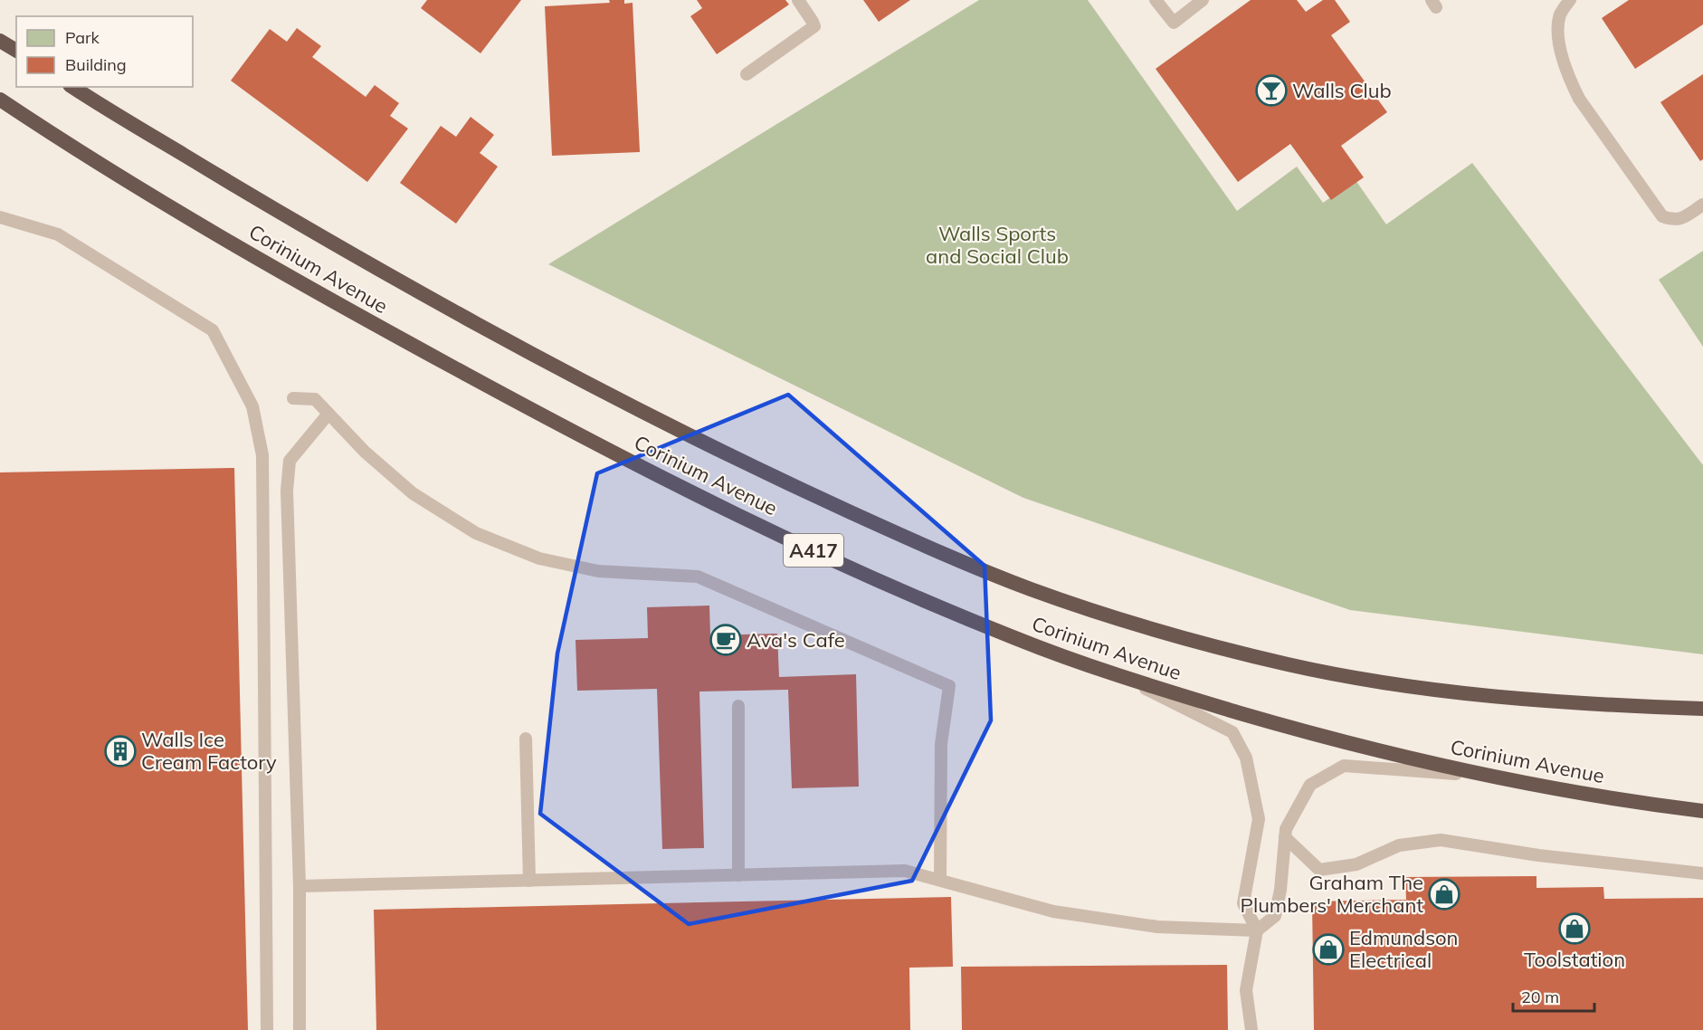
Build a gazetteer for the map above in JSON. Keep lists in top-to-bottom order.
{
  "streets": {
    "highway": ["Corinium Avenue", "A417"]
  },
  "parks": ["Walls Sports and Social Club"],
  "places": {
    "bar": ["Walls Club"],
    "cafe": ["Ava's Cafe"],
    "building": ["Walls Ice Cream Factory"],
    "shop": ["Graham The Plumbers' Merchant", "Toolstation", "Edmundson Electrical"]
  },
  "legend": ["Park", "Building"],
  "scale_bar": "20 m"
}
